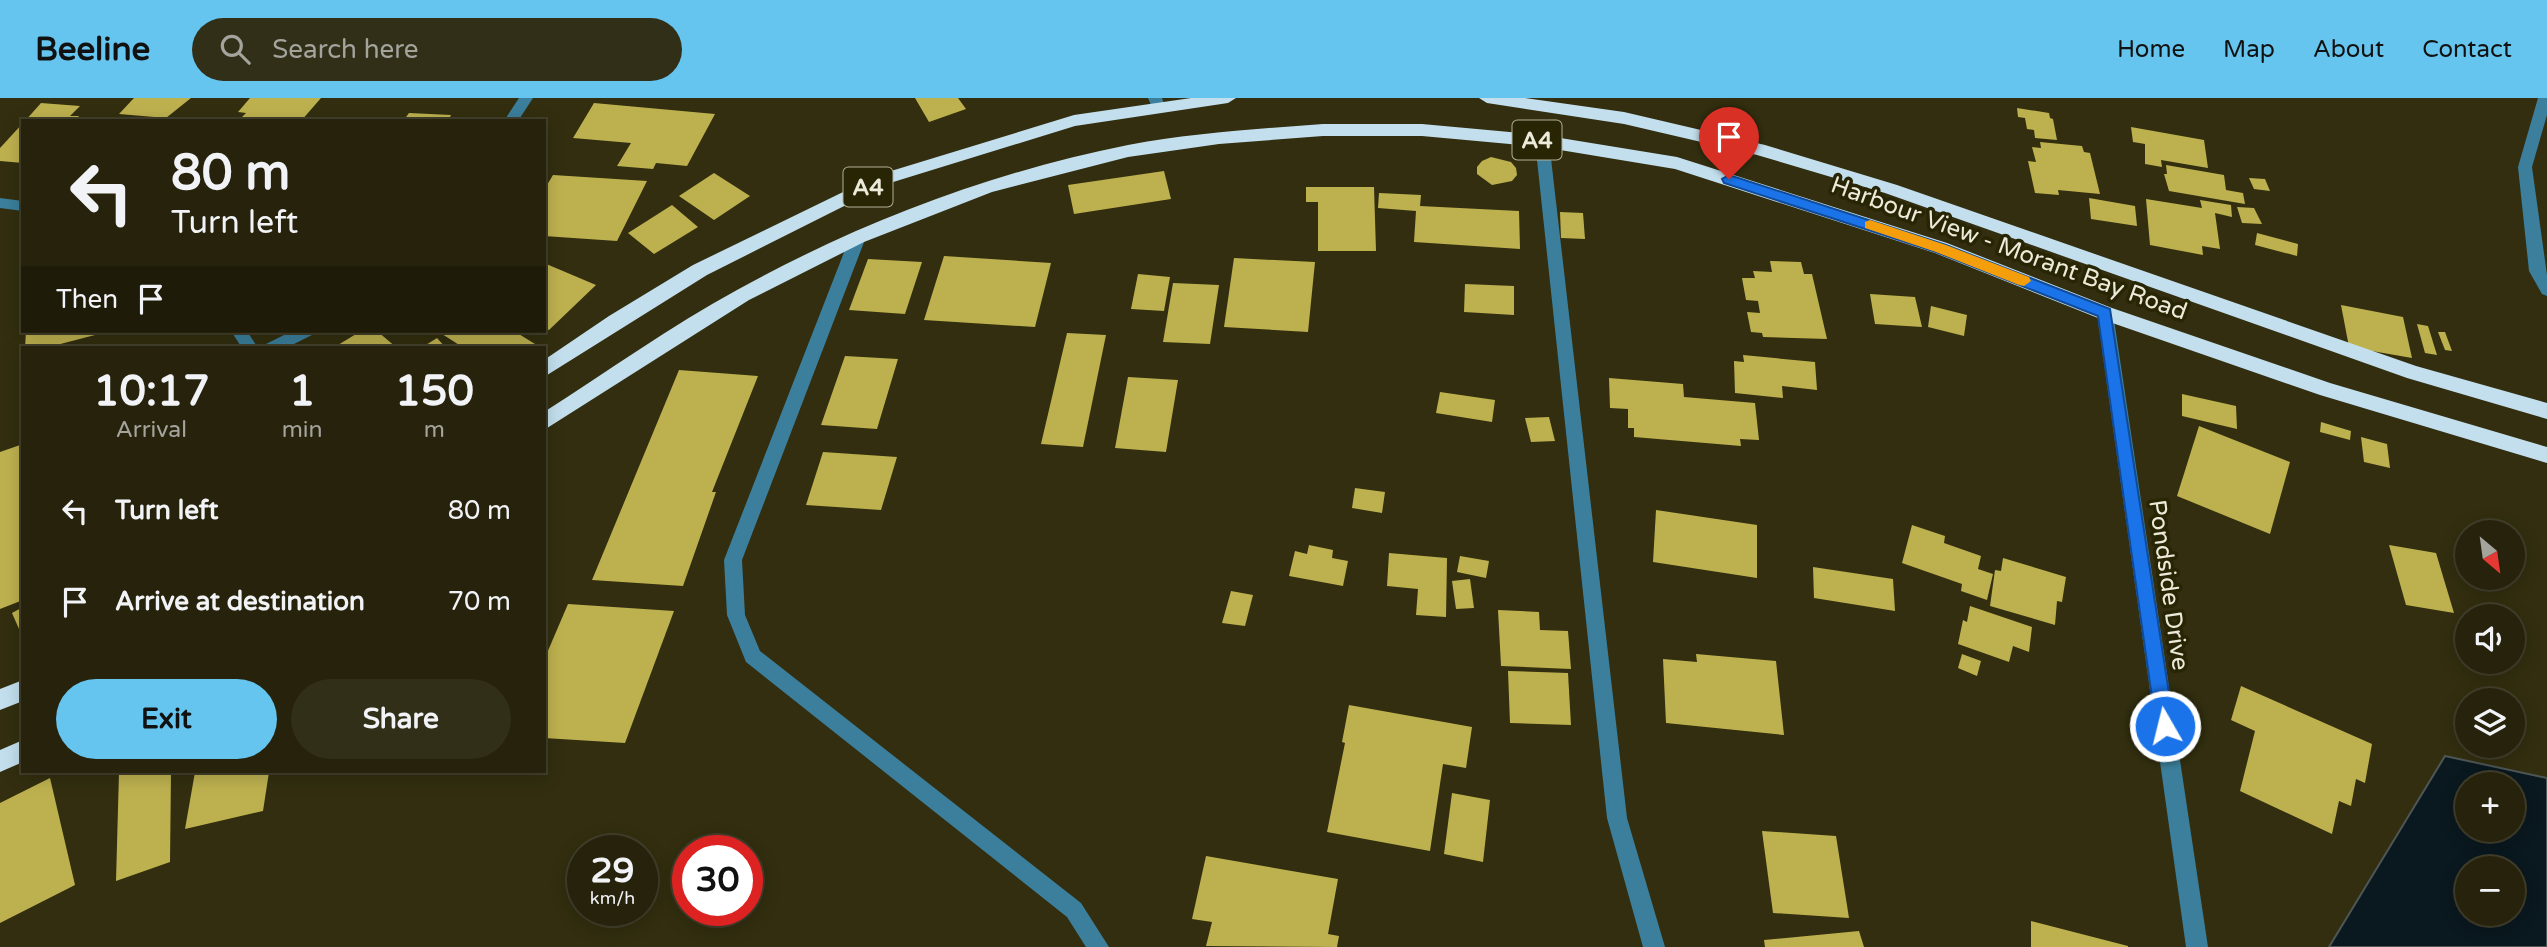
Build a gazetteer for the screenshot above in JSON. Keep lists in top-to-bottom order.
{
  "streets": {
    "highway": ["A4", "Harbour View - Morant Bay Road"],
    "street": ["Pondside Drive"]
  },
  "crossings": [
    ["Harbour View - Morant Bay Road", "Pondside Drive"]
  ],
  "north": "bottom right",
  "page": {
    "header": "Beeline",
    "search": "Search here",
    "nav": [
      "Home",
      "Map",
      "About",
      "Contact"
    ],
    "turn": ["80 m", "Turn left"],
    "then": "Then",
    "eta": [
      "10:17",
      "Arrival",
      "1",
      "min",
      "150",
      "m"
    ],
    "list": [
      {
        "name": "Turn left",
        "value": "80 m"
      },
      {
        "name": "Arrive at destination",
        "value": "70 m"
      }
    ],
    "map_buttons": ["+", "−"],
    "buttons": ["Exit", "Share"],
    "speed": "29 km/h",
    "limit": "30"
  }
}
